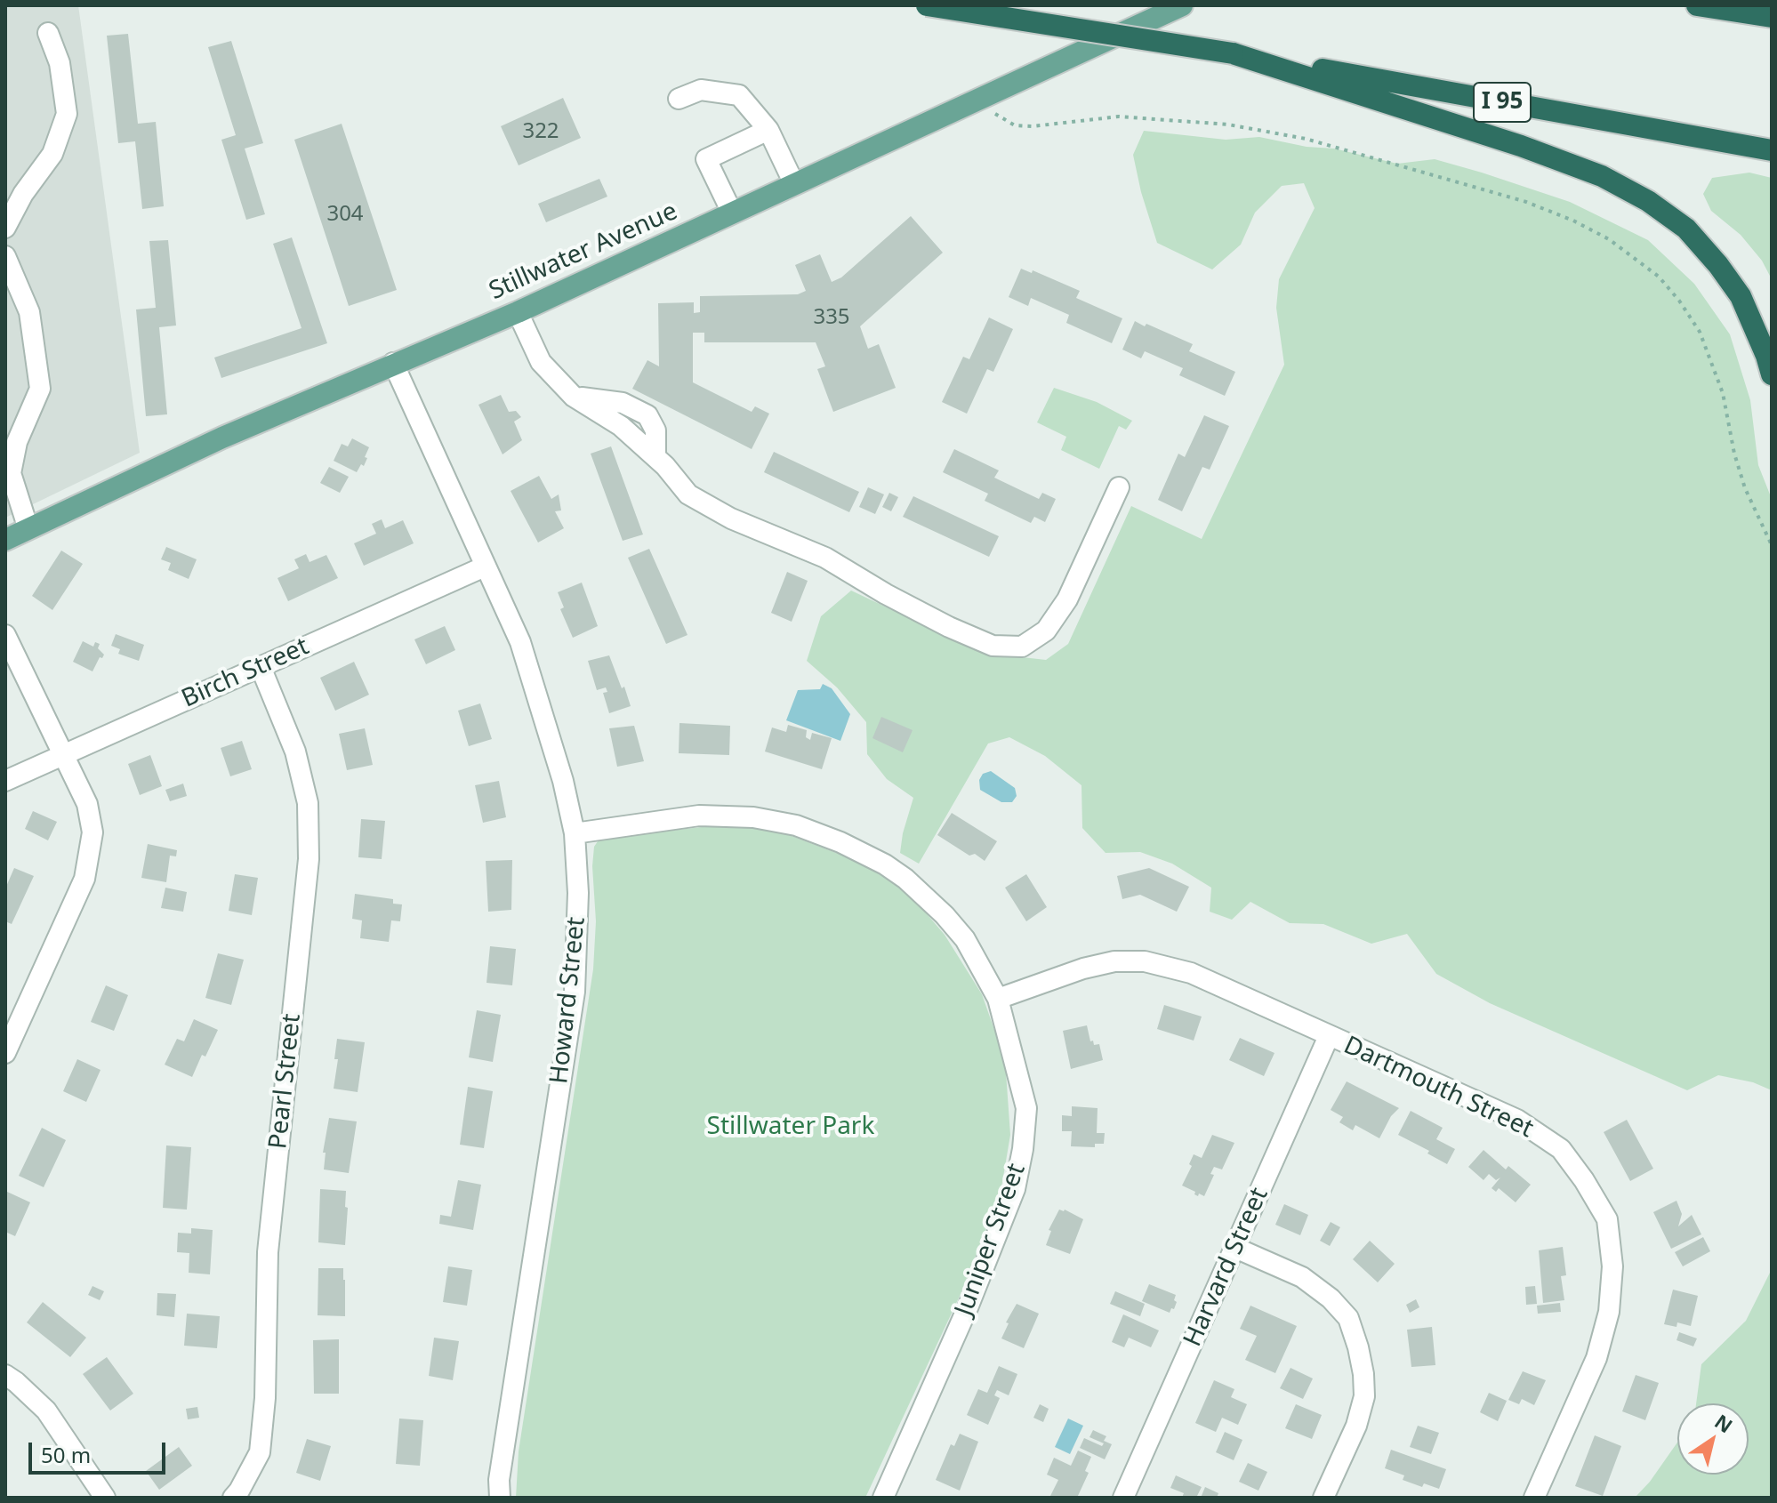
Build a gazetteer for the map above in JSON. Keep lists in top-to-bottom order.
{
  "streets": {
    "highway": ["I 95"],
    "main road": ["Stillwater Avenue"],
    "street": [
      "Birch Street",
      "Howard Street",
      "Pearl Street",
      "Dartmouth Street",
      "Juniper Street",
      "Harvard Street"
    ]
  },
  "crossings": [
    ["Stillwater Avenue", "Howard Street"],
    ["Birch Street", "Howard Street"],
    ["Birch Street", "Pearl Street"],
    ["Howard Street", "Juniper Street"],
    ["Dartmouth Street", "Juniper Street"],
    ["Dartmouth Street", "Harvard Street"]
  ],
  "parks": ["Stillwater Park"],
  "house_numbers": ["322", "304", "335"],
  "scale_bar": "50 m",
  "north": "top right"
}
